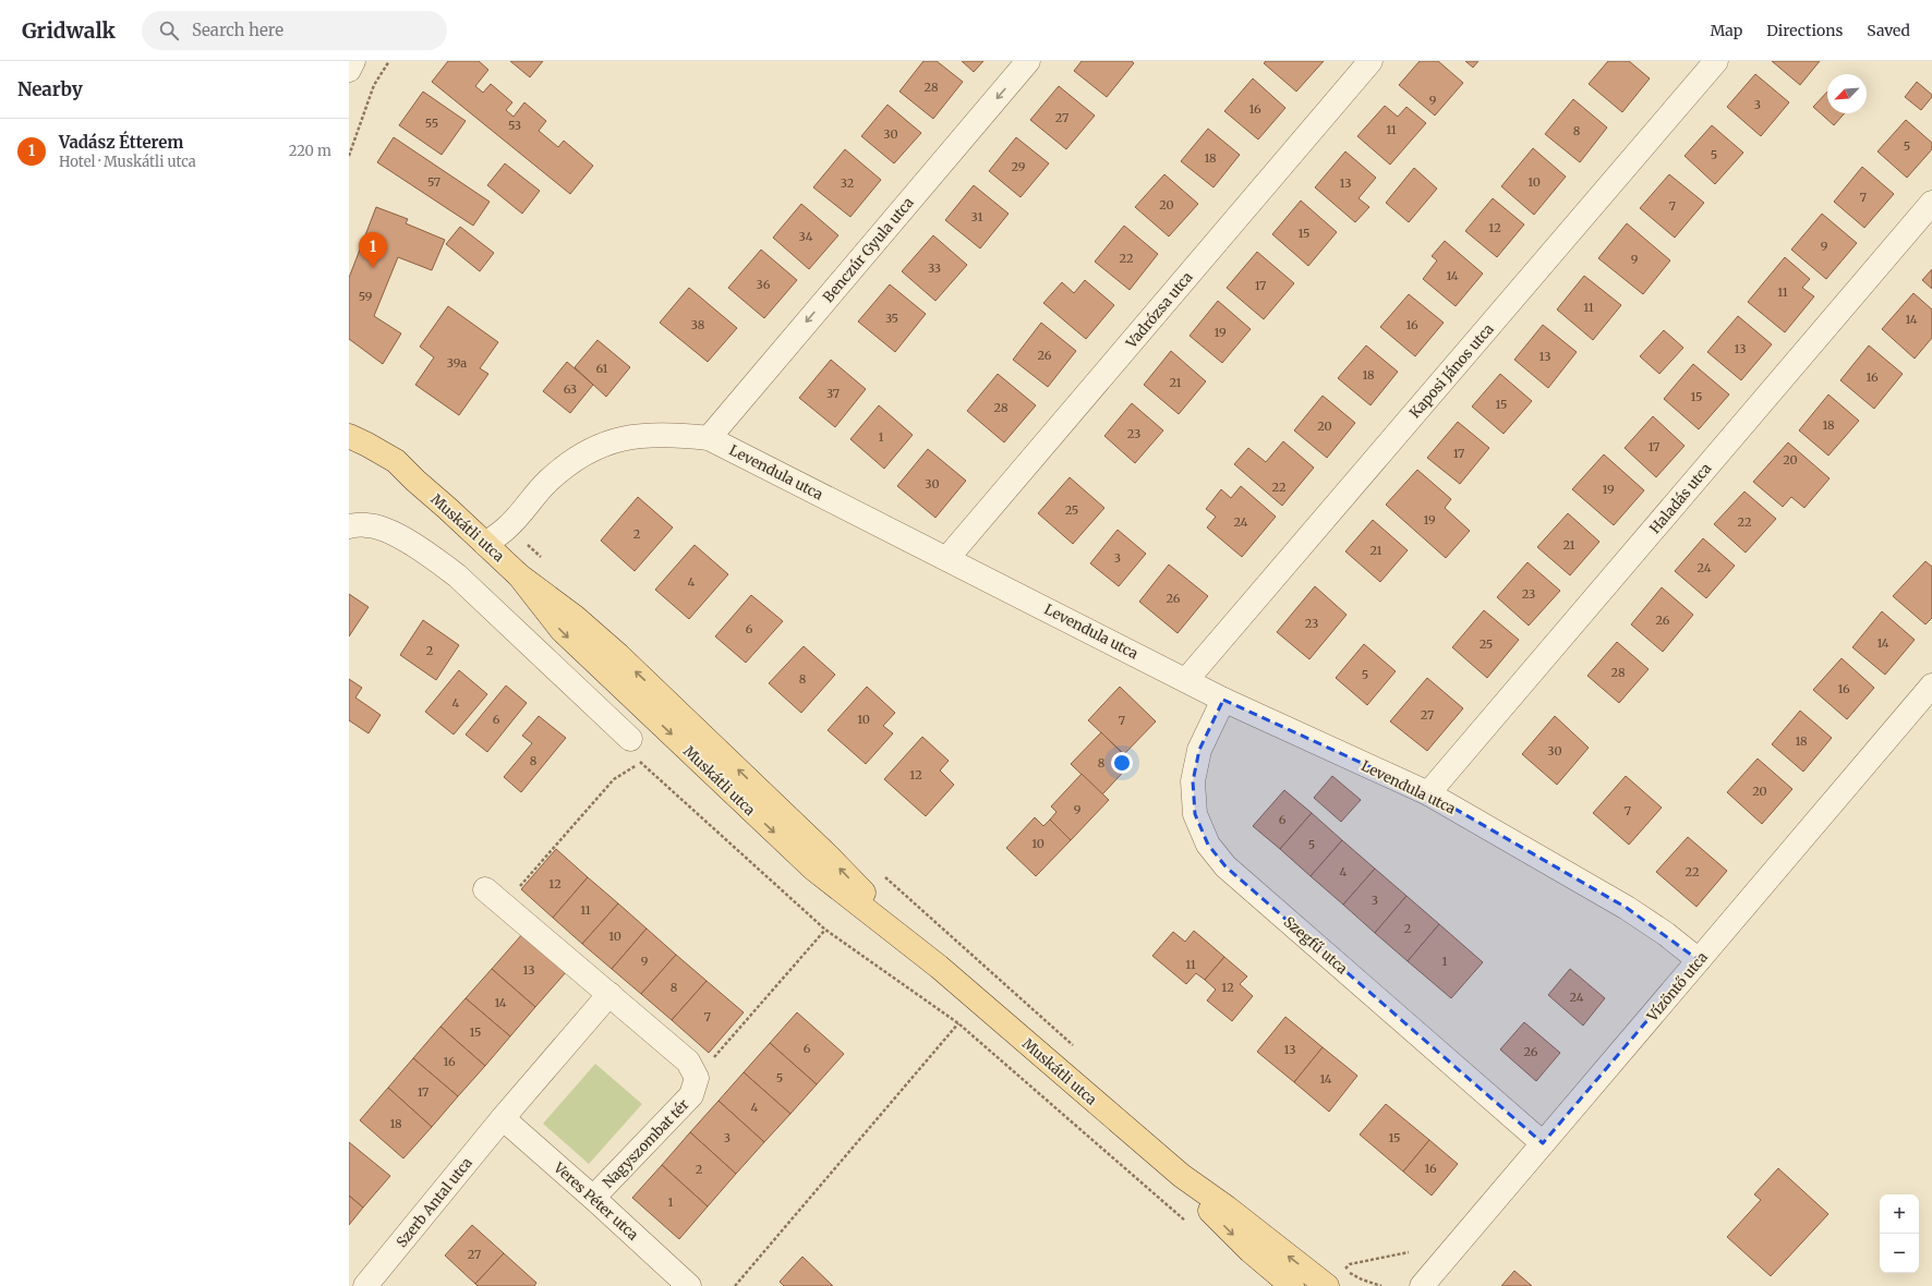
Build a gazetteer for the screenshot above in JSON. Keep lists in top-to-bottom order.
{
  "streets": {
    "main road": ["Muskátli utca"],
    "street": [
      "Benczúr Gyula utca",
      "Vadrózsa utca",
      "Kaposi János utca",
      "Levendula utca",
      "Haladás utca",
      "Szegfű utca",
      "Vízöntő utca",
      "Nagyszombat tér",
      "Veres Péter utca",
      "Szerb Antal utca"
    ]
  },
  "crossings": [
    ["Benczúr Gyula utca", "Levendula utca"],
    ["Vadrózsa utca", "Levendula utca"],
    ["Kaposi János utca", "Levendula utca"],
    ["Levendula utca", "Haladás utca"],
    ["Levendula utca", "Muskátli utca"],
    ["Levendula utca", "Szegfű utca"],
    ["Levendula utca", "Vízöntő utca"],
    ["Szegfű utca", "Vízöntő utca"],
    ["Nagyszombat tér", "Veres Péter utca"],
    ["Veres Péter utca", "Szerb Antal utca"]
  ],
  "one_way": ["Benczúr Gyula utca"],
  "house_numbers": [
    "28",
    "9",
    "3",
    "16",
    "27",
    "55",
    "53",
    "11",
    "8",
    "30",
    "5",
    "5",
    "18",
    "29",
    "57",
    "10",
    "32",
    "13",
    "7",
    "20",
    "7",
    "31",
    "12",
    "15",
    "34",
    "9",
    "22",
    "9",
    "33",
    "14",
    "36",
    "17",
    "11",
    "59",
    "11",
    "35",
    "14",
    "38",
    "16",
    "19",
    "13",
    "26",
    "13",
    "39a",
    "61",
    "18",
    "16",
    "21",
    "63",
    "37",
    "15",
    "15",
    "28",
    "18",
    "20",
    "23",
    "1",
    "17",
    "17",
    "20",
    "30",
    "22",
    "19",
    "25",
    "19",
    "24",
    "22",
    "2",
    "21",
    "21",
    "3",
    "24",
    "4",
    "23",
    "26",
    "26",
    "23",
    "6",
    "14",
    "25",
    "2",
    "28",
    "5",
    "8",
    "16",
    "4",
    "27",
    "6",
    "10",
    "7",
    "18",
    "30",
    "8",
    "8",
    "12",
    "20",
    "9",
    "7",
    "6",
    "10",
    "5",
    "4",
    "22",
    "12",
    "3",
    "11",
    "2",
    "10",
    "9",
    "1",
    "11",
    "13",
    "8",
    "12",
    "24",
    "14",
    "7",
    "15",
    "6",
    "13",
    "26",
    "16",
    "5",
    "14",
    "17",
    "4",
    "18",
    "3",
    "15",
    "16",
    "2",
    "1",
    "27"
  ],
  "north": "bottom left",
  "page": {
    "header": "Gridwalk",
    "search": "Search here",
    "nav": ["Map", "Directions", "Saved"],
    "heading": "Nearby",
    "list": [
      {
        "mark": "1",
        "name": "Vadász Étterem",
        "note": "Hotel · Muskátli utca",
        "value": "220 m"
      }
    ],
    "pins": "1",
    "map_buttons": ["+", "−"]
  }
}
